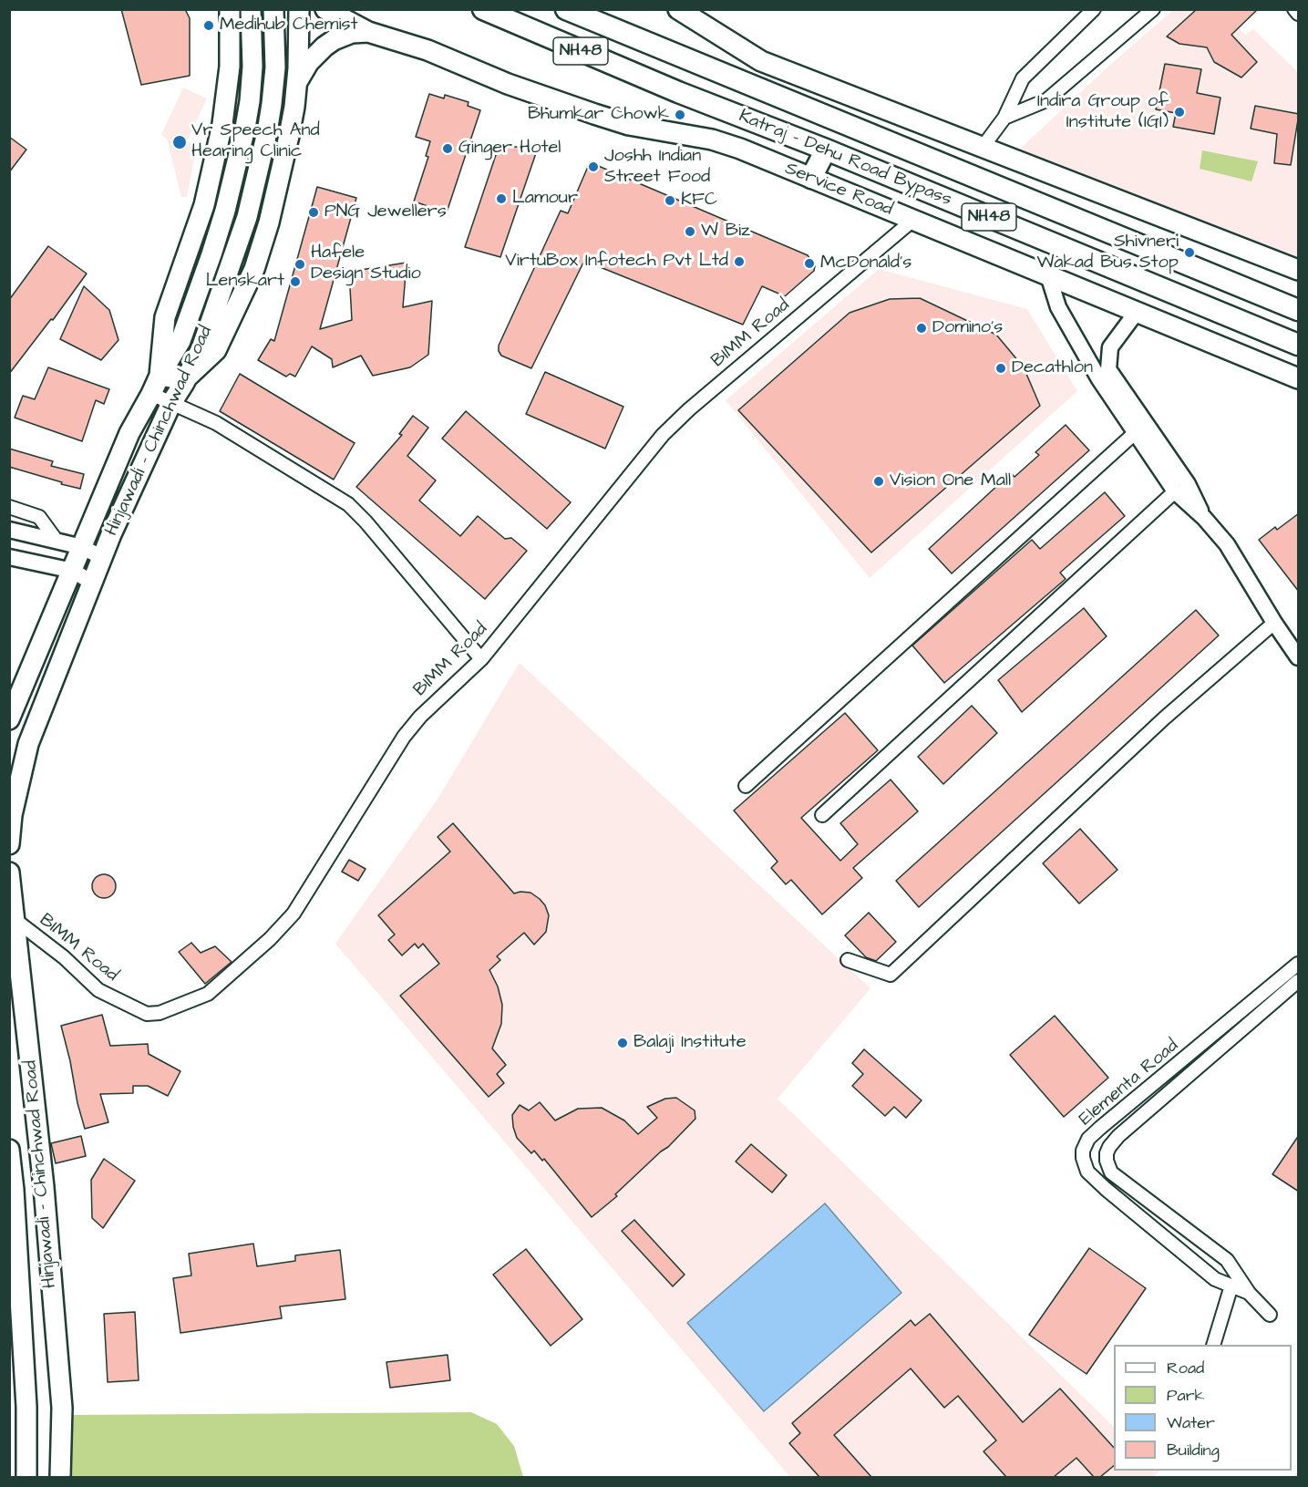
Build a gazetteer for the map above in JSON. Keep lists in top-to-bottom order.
{
  "streets": {
    "highway": ["NH48", "Katraj - Dehu Road Bypass"],
    "main road": ["Service Road", "Hinjawadi - Chinchwad Road"],
    "street": ["BIMM Road", "Elementa Road"]
  },
  "crossings": [
    ["Service Road", "BIMM Road"],
    ["BIMM Road", "Hinjawadi - Chinchwad Road"]
  ],
  "places": [
    "Medihub Chemist",
    "Indira Group of Institute (IGI)",
    "Bhumkar Chowk",
    "Vr Speech And Hearing Clinic",
    "Ginger Hotel",
    "Joshh Indian Street Food",
    "Lamour",
    "KFC",
    "PNG Jewellers",
    "W Biz",
    "Shivneri Wakad Bus Stop",
    "VirtuBox Infotech Pvt Ltd",
    "McDonald's",
    "Hafele Design Studio",
    "Lenskart",
    "Domino's",
    "Decathlon",
    "Vision One Mall",
    "Balaji Institute"
  ],
  "legend": [
    "Road",
    "Park",
    "Water",
    "Building"
  ]
}
